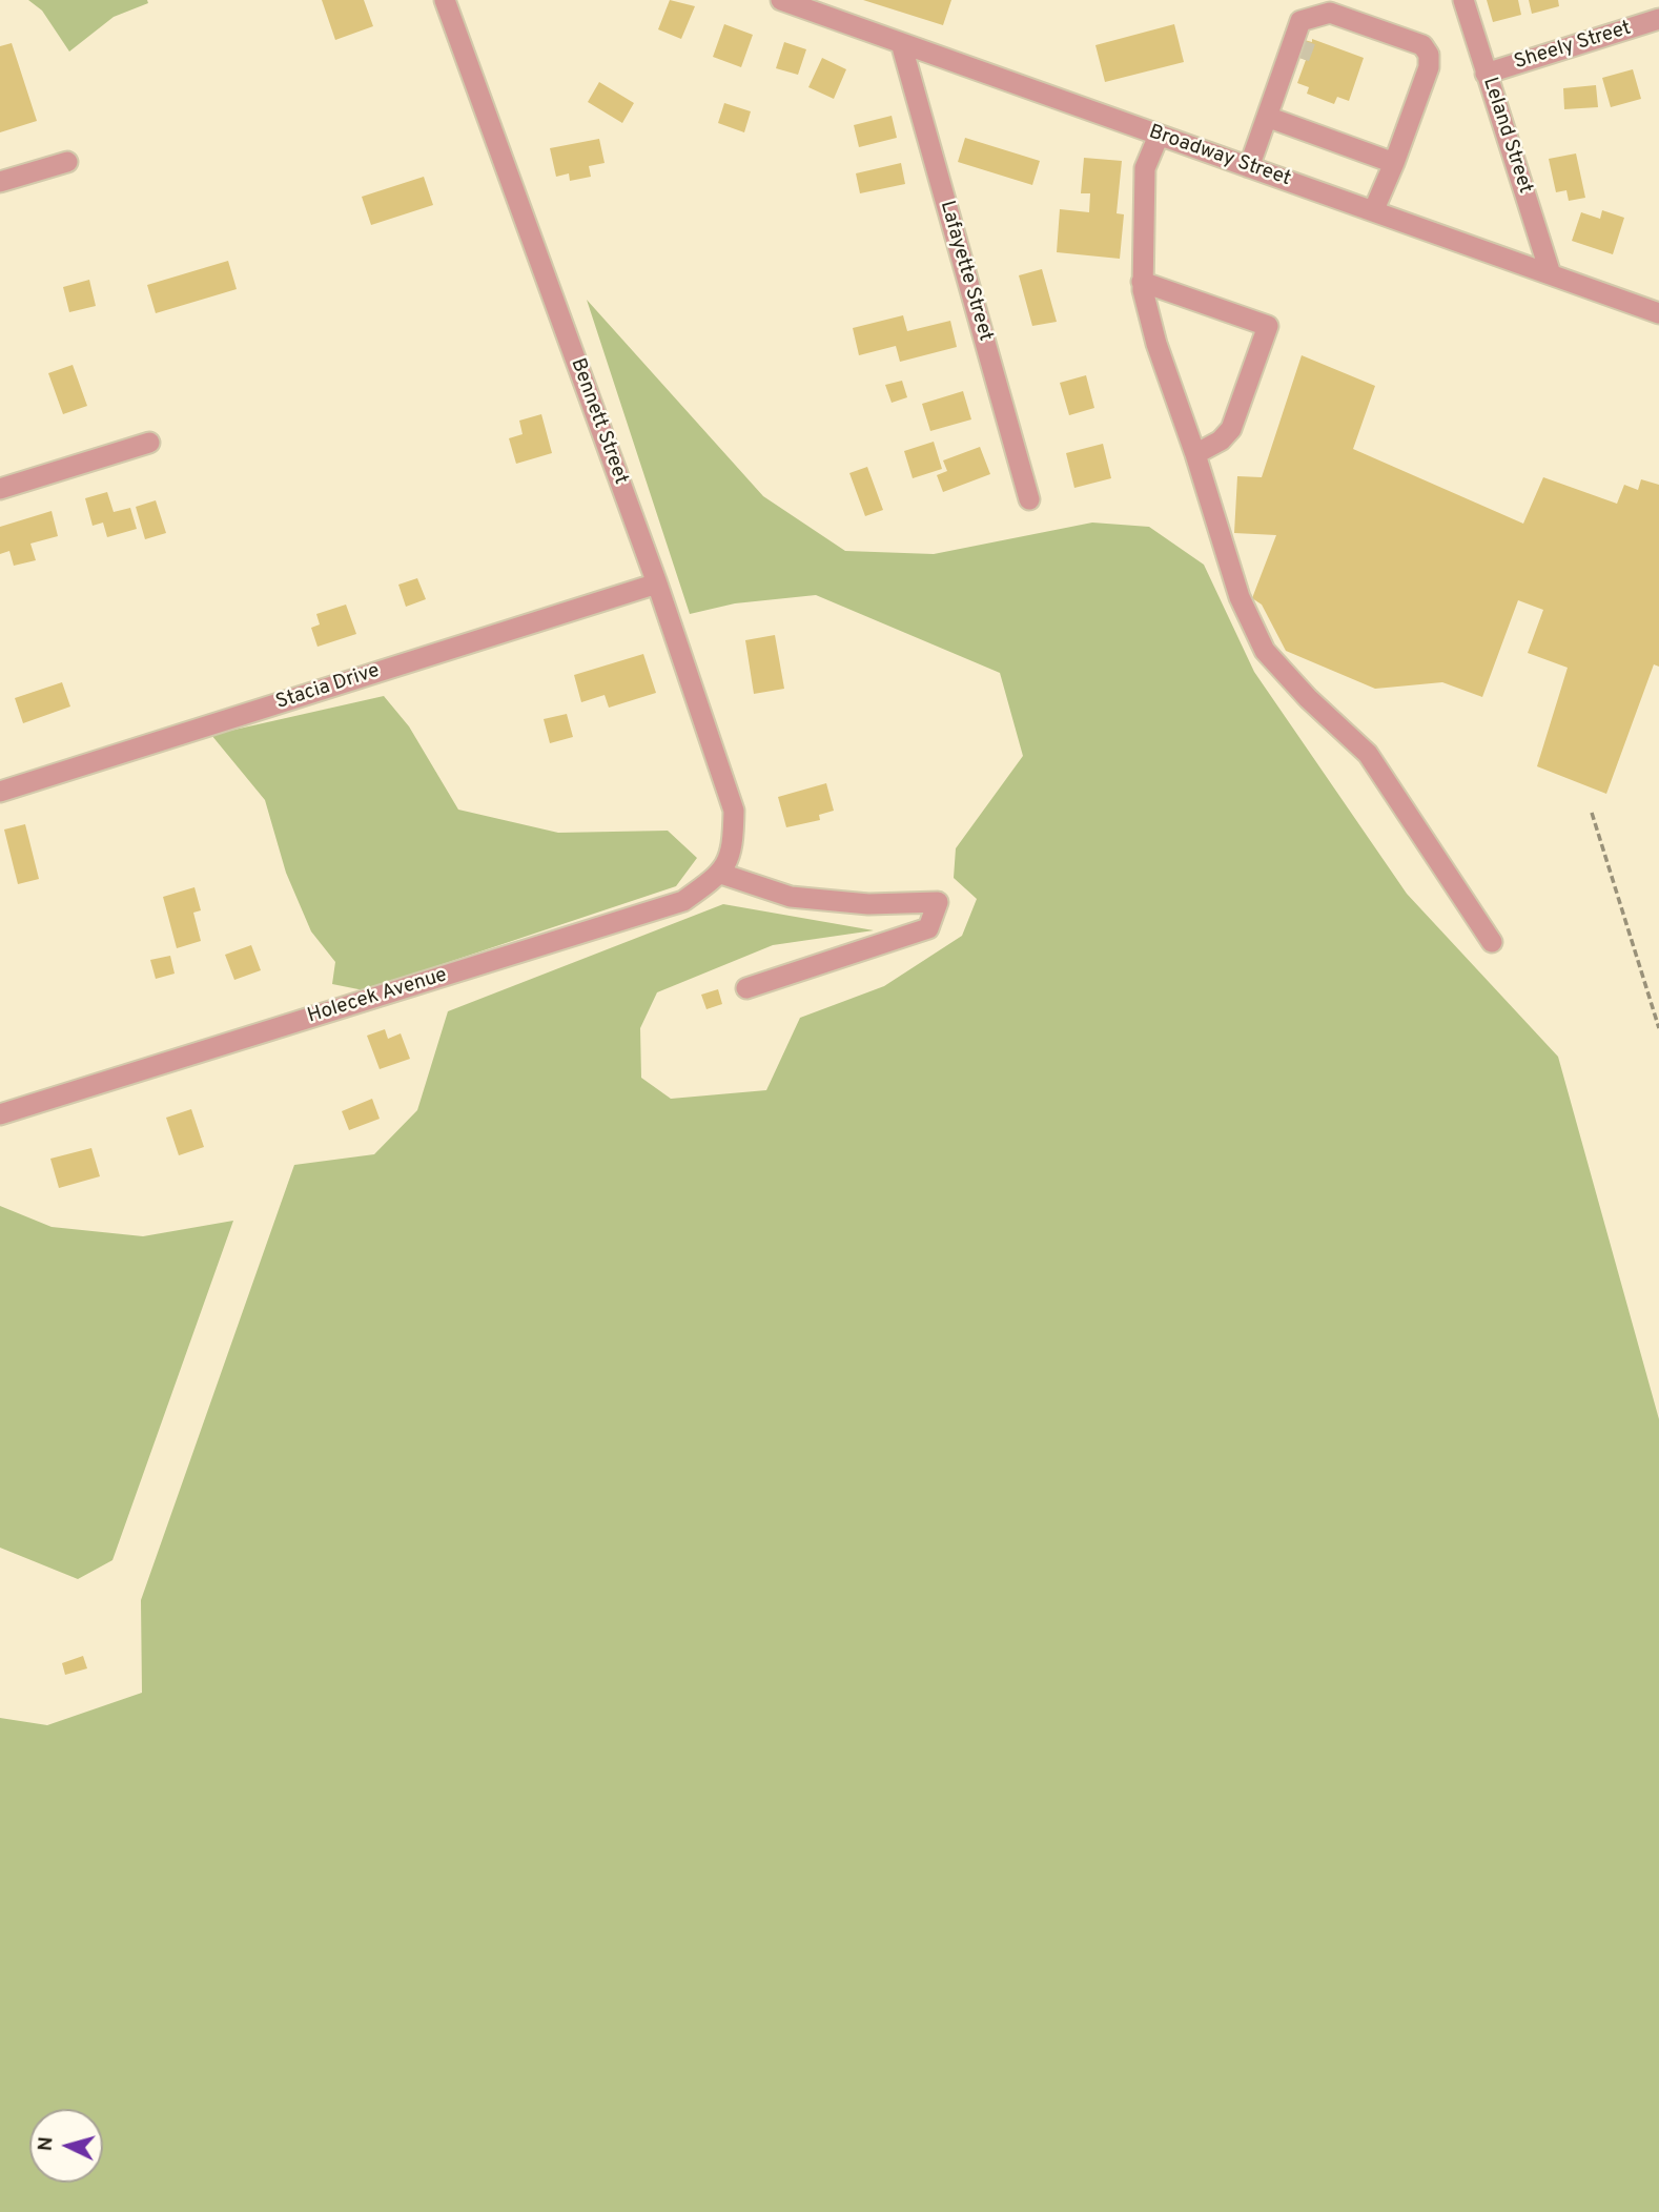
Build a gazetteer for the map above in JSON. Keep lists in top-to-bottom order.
{
  "streets": {
    "street": [
      "Sheely Street",
      "Leland Street",
      "Broadway Street",
      "Lafayette Street",
      "Bennett Street",
      "Stacia Drive",
      "Holecek Avenue"
    ]
  },
  "crossings": [
    ["Sheely Street", "Leland Street"],
    ["Leland Street", "Broadway Street"],
    ["Broadway Street", "Lafayette Street"],
    ["Bennett Street", "Stacia Drive"],
    ["Bennett Street", "Holecek Avenue"]
  ],
  "north": "left"
}
